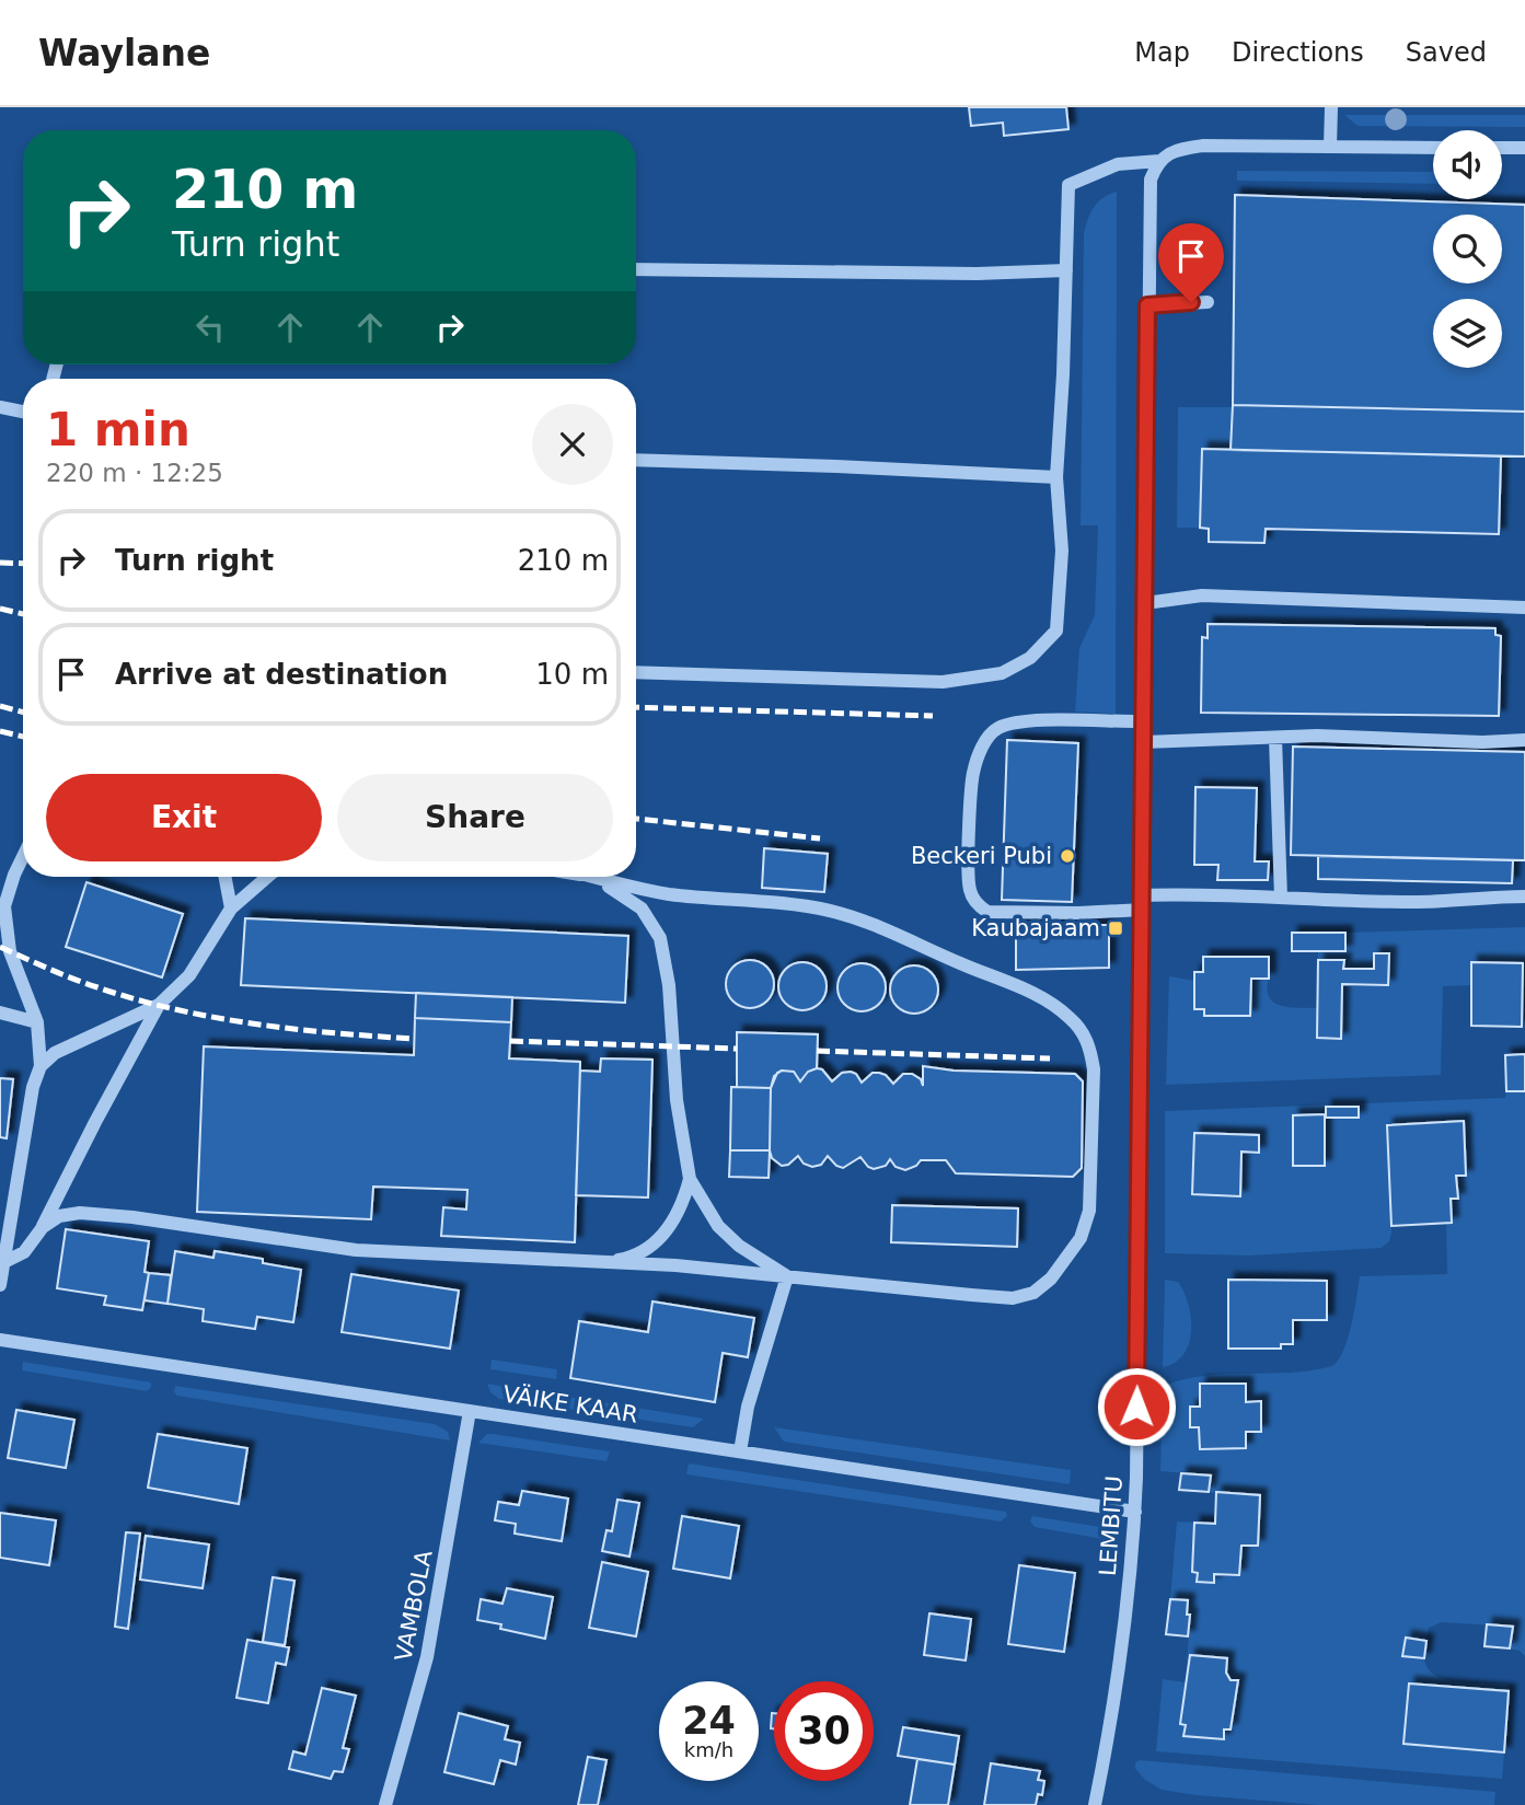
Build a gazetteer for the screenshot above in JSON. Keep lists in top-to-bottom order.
{
  "streets": {
    "street": ["VÄIKE KAAR", "LEMBITU", "VAMBOLA"]
  },
  "crossings": [
    ["VÄIKE KAAR", "LEMBITU"],
    ["VÄIKE KAAR", "VAMBOLA"]
  ],
  "places": {
    "other": ["Beckeri Pubi"],
    "transit": ["Kaubajaam"]
  },
  "page": {
    "header": "Waylane",
    "nav": ["Map", "Directions", "Saved"],
    "turn": ["210 m", "Turn right"],
    "heading": ["1 min", "220 m · 12:25"],
    "list": [
      {
        "name": "Turn right",
        "value": "210 m"
      },
      {
        "name": "Arrive at destination",
        "value": "10 m"
      }
    ],
    "buttons": ["Exit", "Share"],
    "speed": "24 km/h",
    "limit": "30"
  }
}
